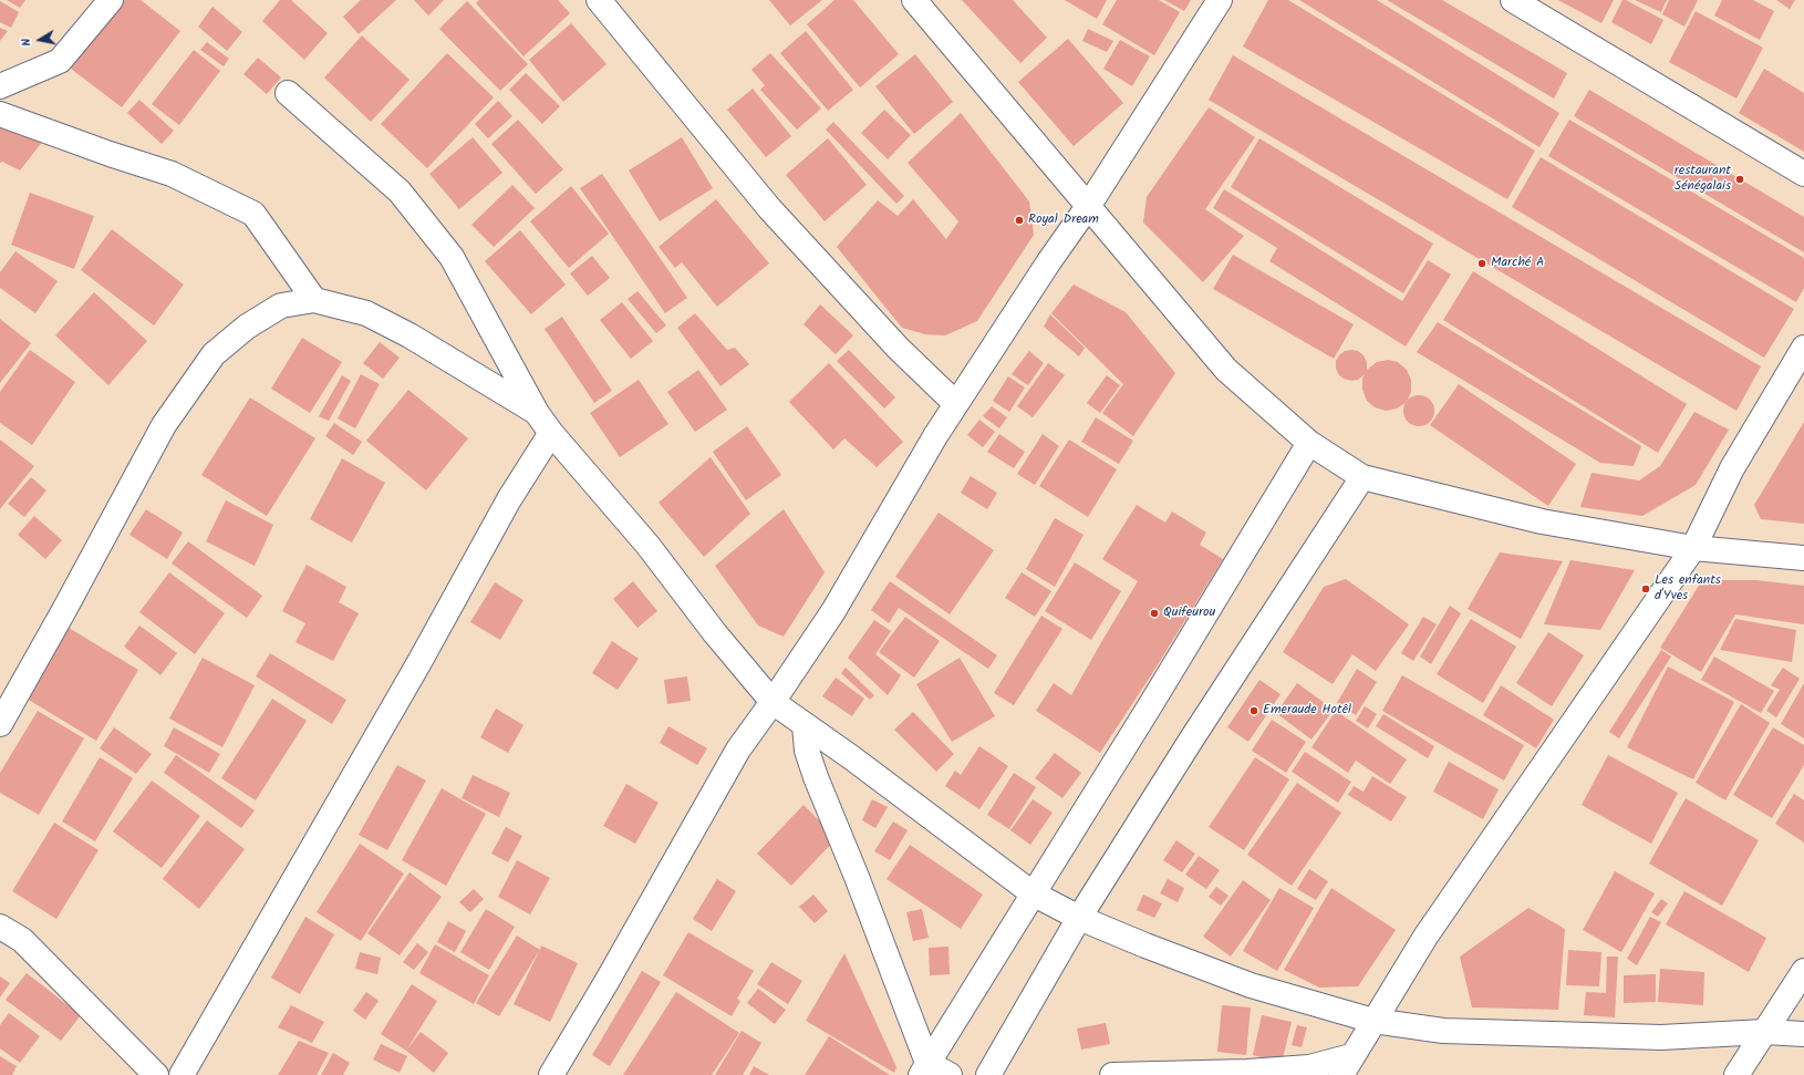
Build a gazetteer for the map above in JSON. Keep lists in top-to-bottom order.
{
  "places": [
    "restaurant Sénégalais",
    "Royal Dream",
    "Marché A",
    "Les enfants d'Yves",
    "Quifeurou",
    "Emeraude Hotêl"
  ],
  "north": "left"
}
